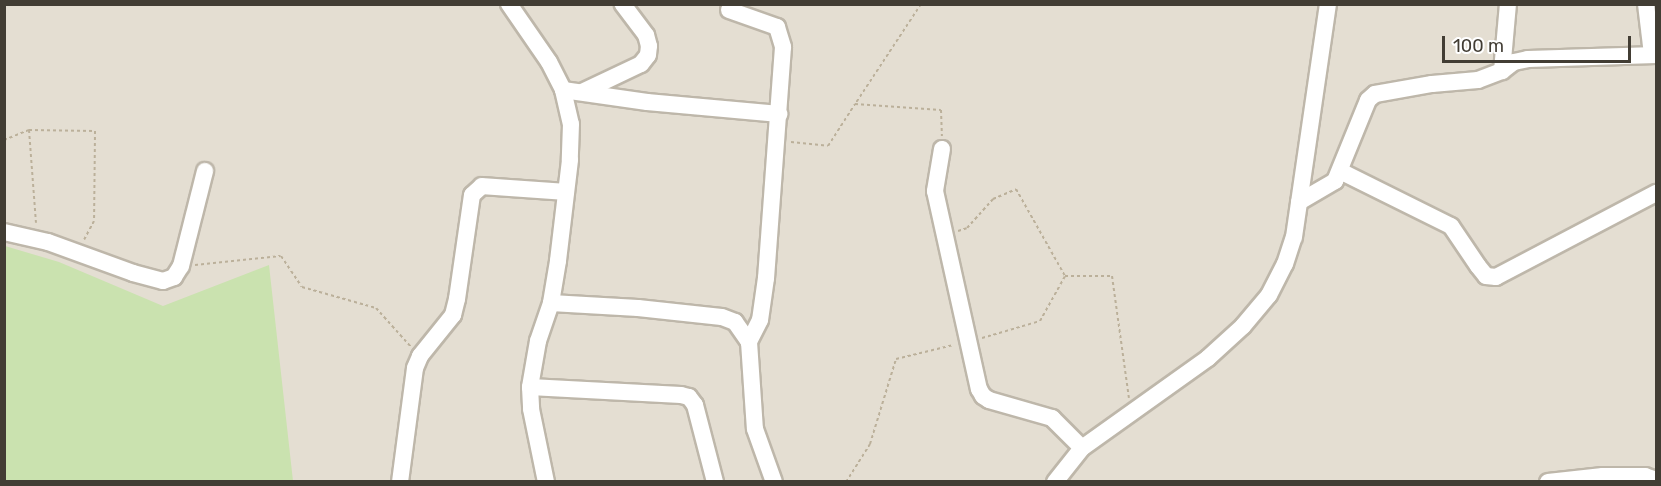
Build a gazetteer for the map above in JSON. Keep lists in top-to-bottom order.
{
  "scale_bar": "100 m"
}
